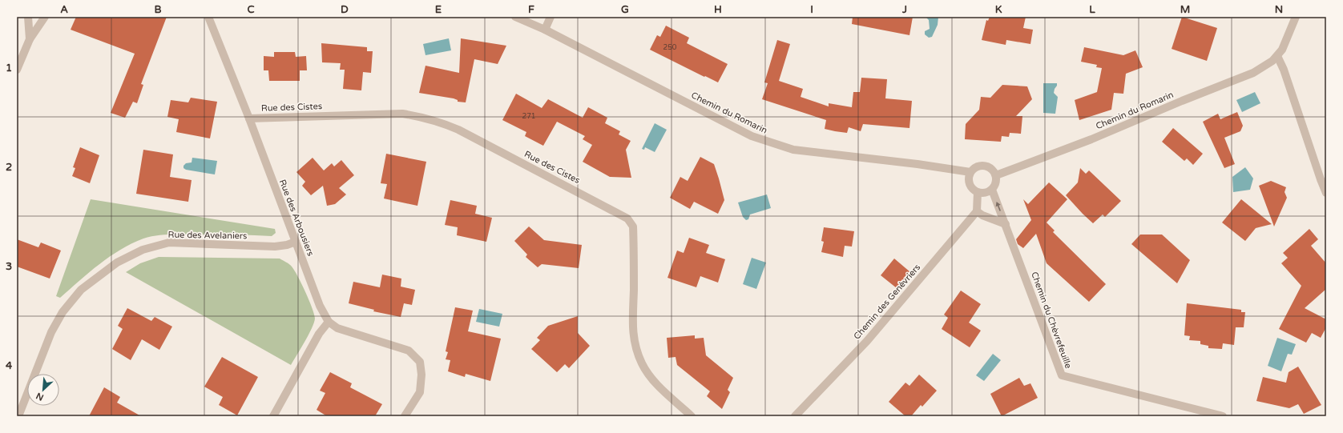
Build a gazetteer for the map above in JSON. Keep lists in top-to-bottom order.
{
  "streets": {
    "street": [
      "Rue des Cistes",
      "Chemin du Romarin",
      "Rue des Arbousiers",
      "Rue des Avelaniers",
      "Chemin des Genèvriers",
      "Chemin du Chèvrefeuille"
    ]
  },
  "crossings": [
    ["Rue des Cistes", "Rue des Arbousiers"],
    ["Chemin du Romarin", "Chemin du Chèvrefeuille"],
    ["Rue des Arbousiers", "Rue des Avelaniers"]
  ],
  "house_numbers": ["250", "271"],
  "north": "bottom left",
  "grid": {
    "columns": [
      "A",
      "B",
      "C",
      "D",
      "E",
      "F",
      "G",
      "H",
      "I",
      "J",
      "K",
      "L",
      "M",
      "N"
    ],
    "rows": [
      "1",
      "2",
      "3",
      "4"
    ]
  }
}
